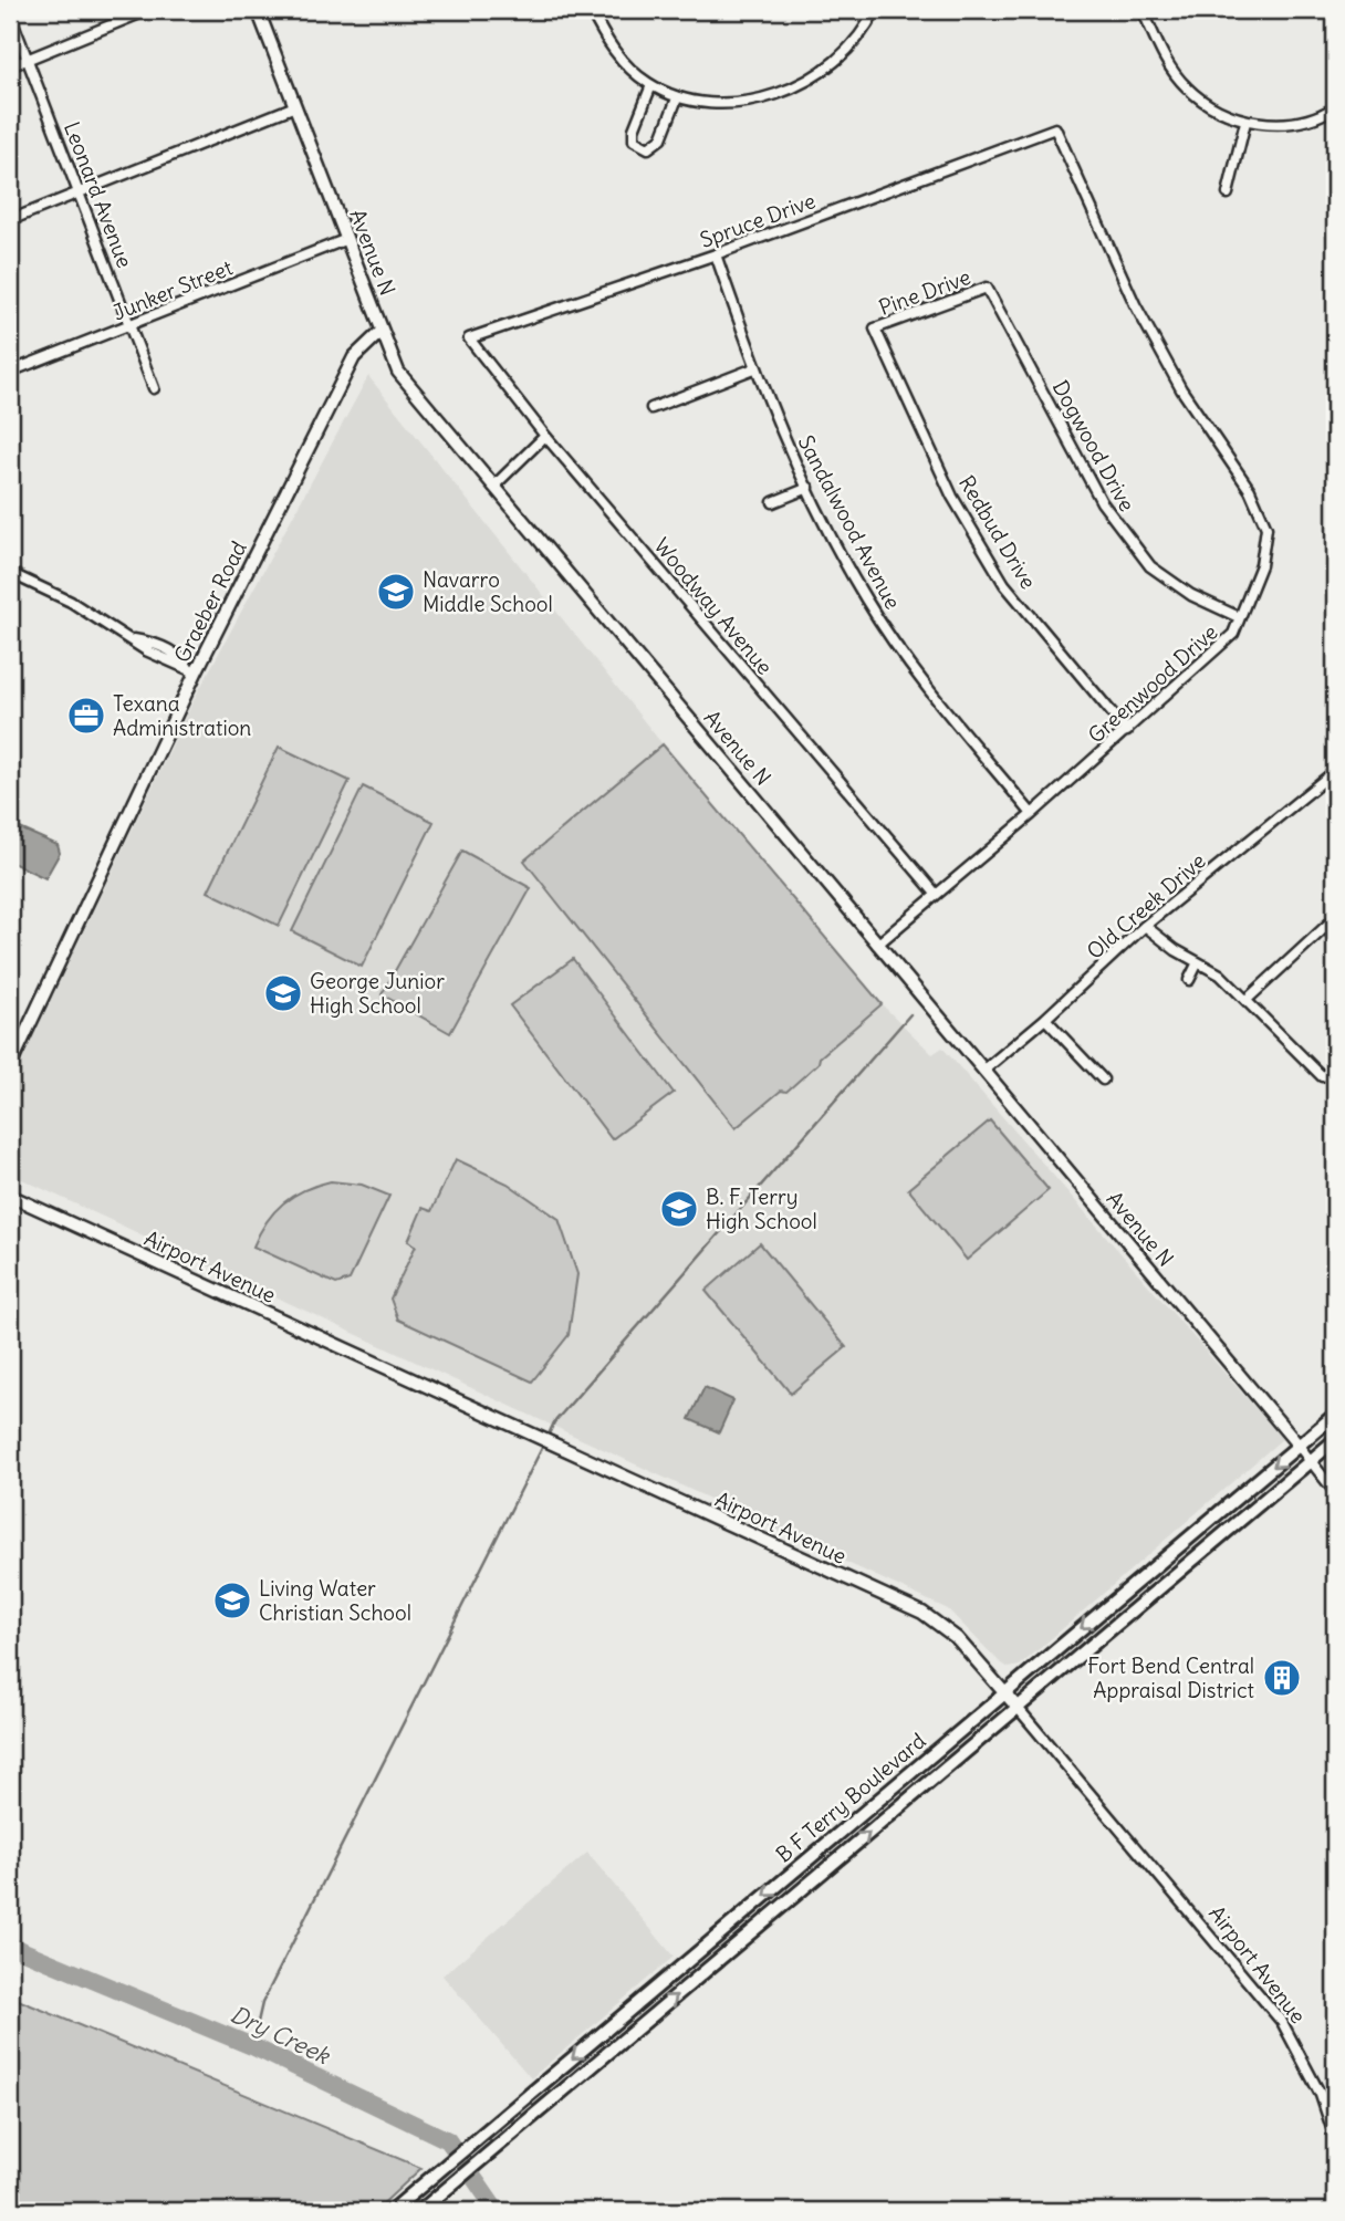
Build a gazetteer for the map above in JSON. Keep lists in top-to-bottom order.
{
  "streets": {
    "main road": ["B F Terry Boulevard"],
    "street": [
      "Leonard Avenue",
      "Spruce Drive",
      "Avenue N",
      "Junker Street",
      "Pine Drive",
      "Dogwood Drive",
      "Sandalwood Avenue",
      "Redbud Drive",
      "Graeber Road",
      "Woodway Avenue",
      "Greenwood Drive",
      "Old Creek Drive",
      "Airport Avenue"
    ]
  },
  "crossings": [
    ["Leonard Avenue", "Junker Street"],
    ["Spruce Drive", "Sandalwood Avenue"],
    ["Spruce Drive", "Woodway Avenue"],
    ["Spruce Drive", "Greenwood Drive"],
    ["Avenue N", "Junker Street"],
    ["Avenue N", "Graeber Road"],
    ["Avenue N", "Greenwood Drive"],
    ["Avenue N", "Old Creek Drive"],
    ["Avenue N", "B F Terry Boulevard"],
    ["Pine Drive", "Dogwood Drive"],
    ["Pine Drive", "Redbud Drive"],
    ["Dogwood Drive", "Greenwood Drive"],
    ["Sandalwood Avenue", "Greenwood Drive"],
    ["Redbud Drive", "Greenwood Drive"],
    ["Woodway Avenue", "Greenwood Drive"],
    ["Airport Avenue", "B F Terry Boulevard"]
  ],
  "water": ["Dry Creek"],
  "places": {
    "school or university": [
      "Navarro Middle School",
      "George Junior High School",
      "B. F. Terry High School",
      "Living Water Christian School"
    ],
    "office": ["Texana Administration"],
    "building": ["Fort Bend Central Appraisal District"]
  }
}
